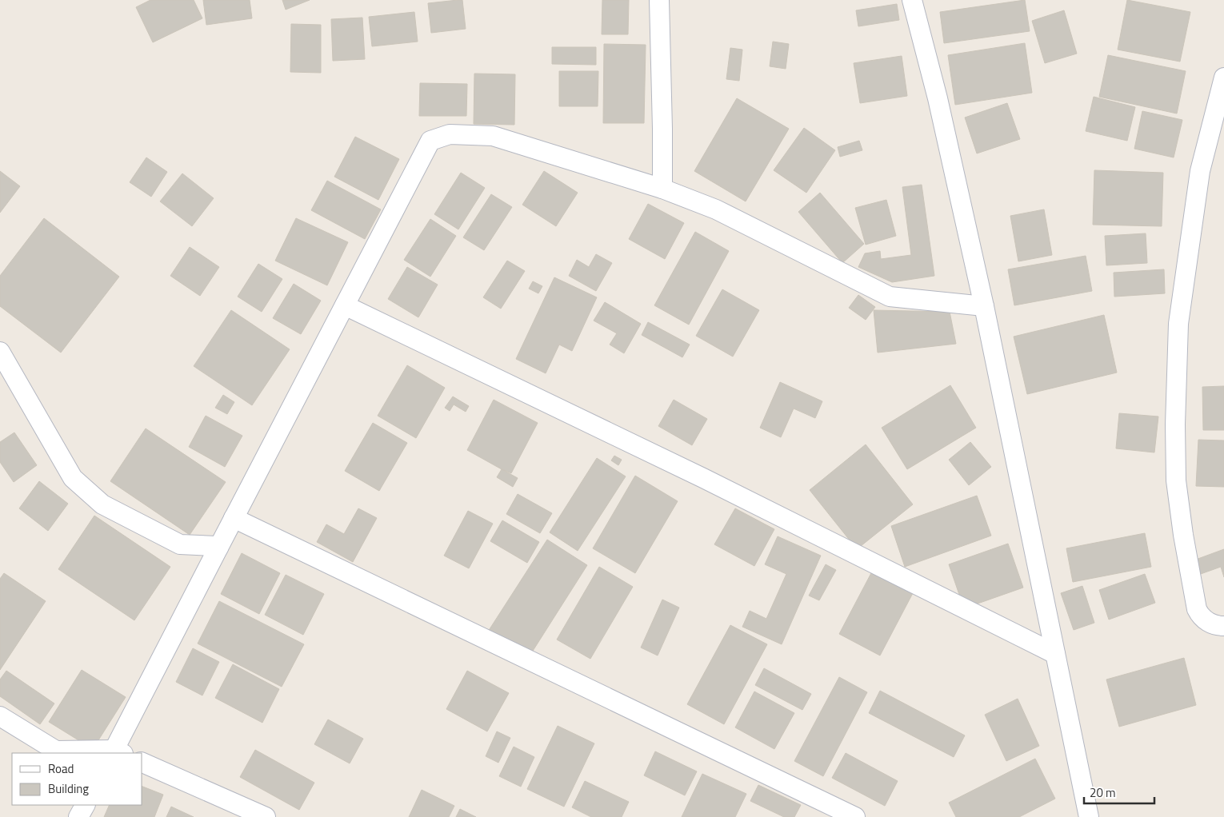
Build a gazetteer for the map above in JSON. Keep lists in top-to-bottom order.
{
  "legend": ["Road", "Building"],
  "scale_bar": "20 m"
}
